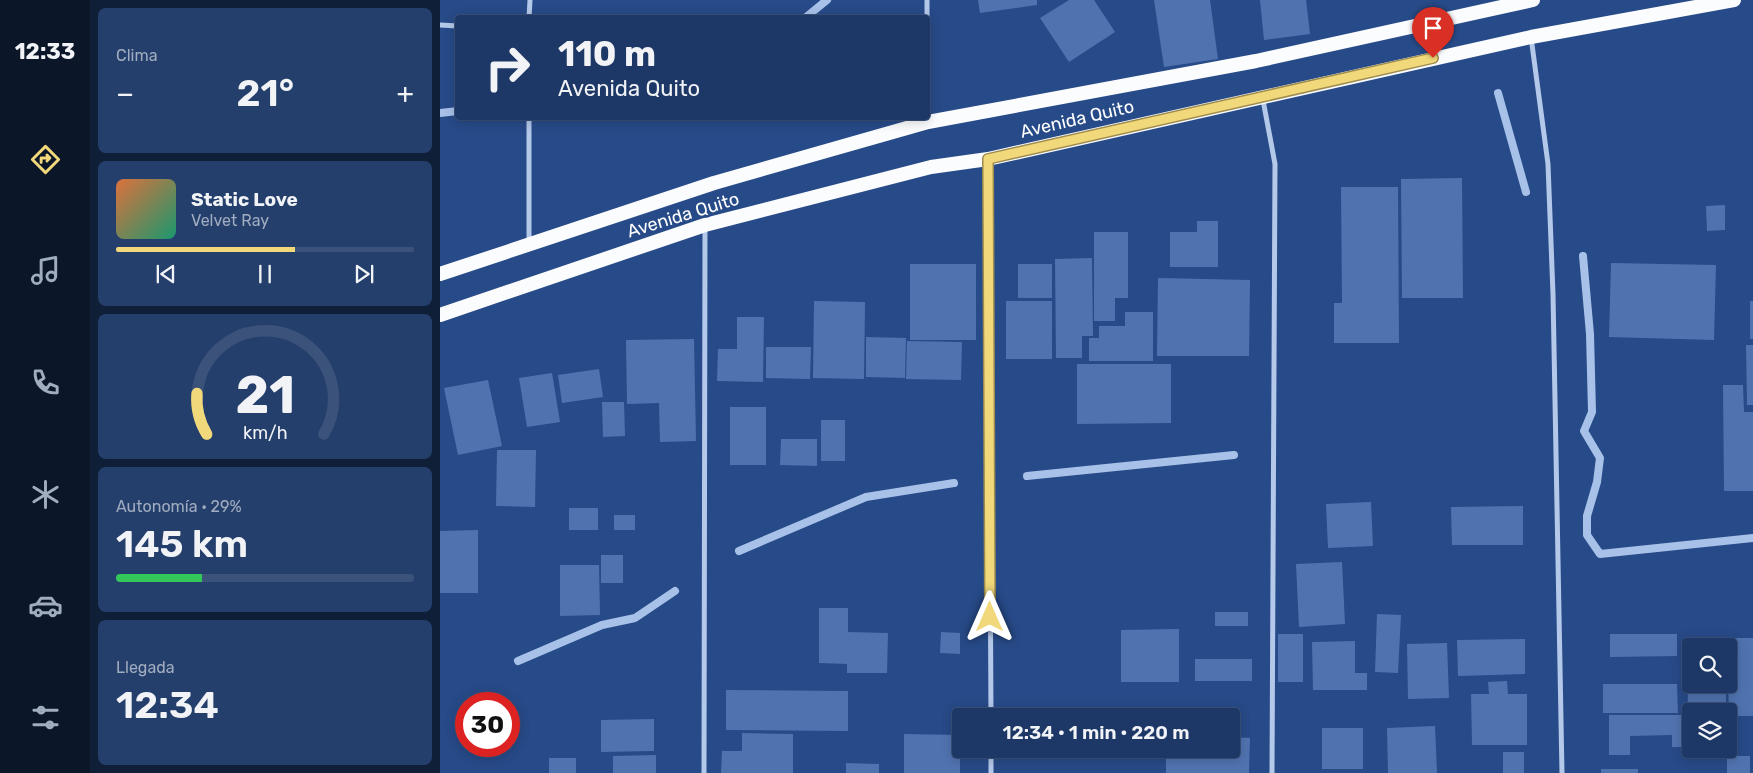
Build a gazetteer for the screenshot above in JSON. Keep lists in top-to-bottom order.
{
  "streets": {
    "highway": ["Avenida Quito"]
  },
  "page": {
    "tabs": "12:33",
    "tile": [
      "Clima",
      ["Autonomía · 29%", "145 km"],
      ["Llegada", "12:34"]
    ],
    "turn": ["110 m", "Avenida Quito"],
    "heat": ["−", "21°", "+"],
    "song": ["Static Love", "Velvet Ray"],
    "limit": "30",
    "trip": "12:34 · 1 min · 220 m",
    "gauge": ["21", "km/h"]
  }
}
